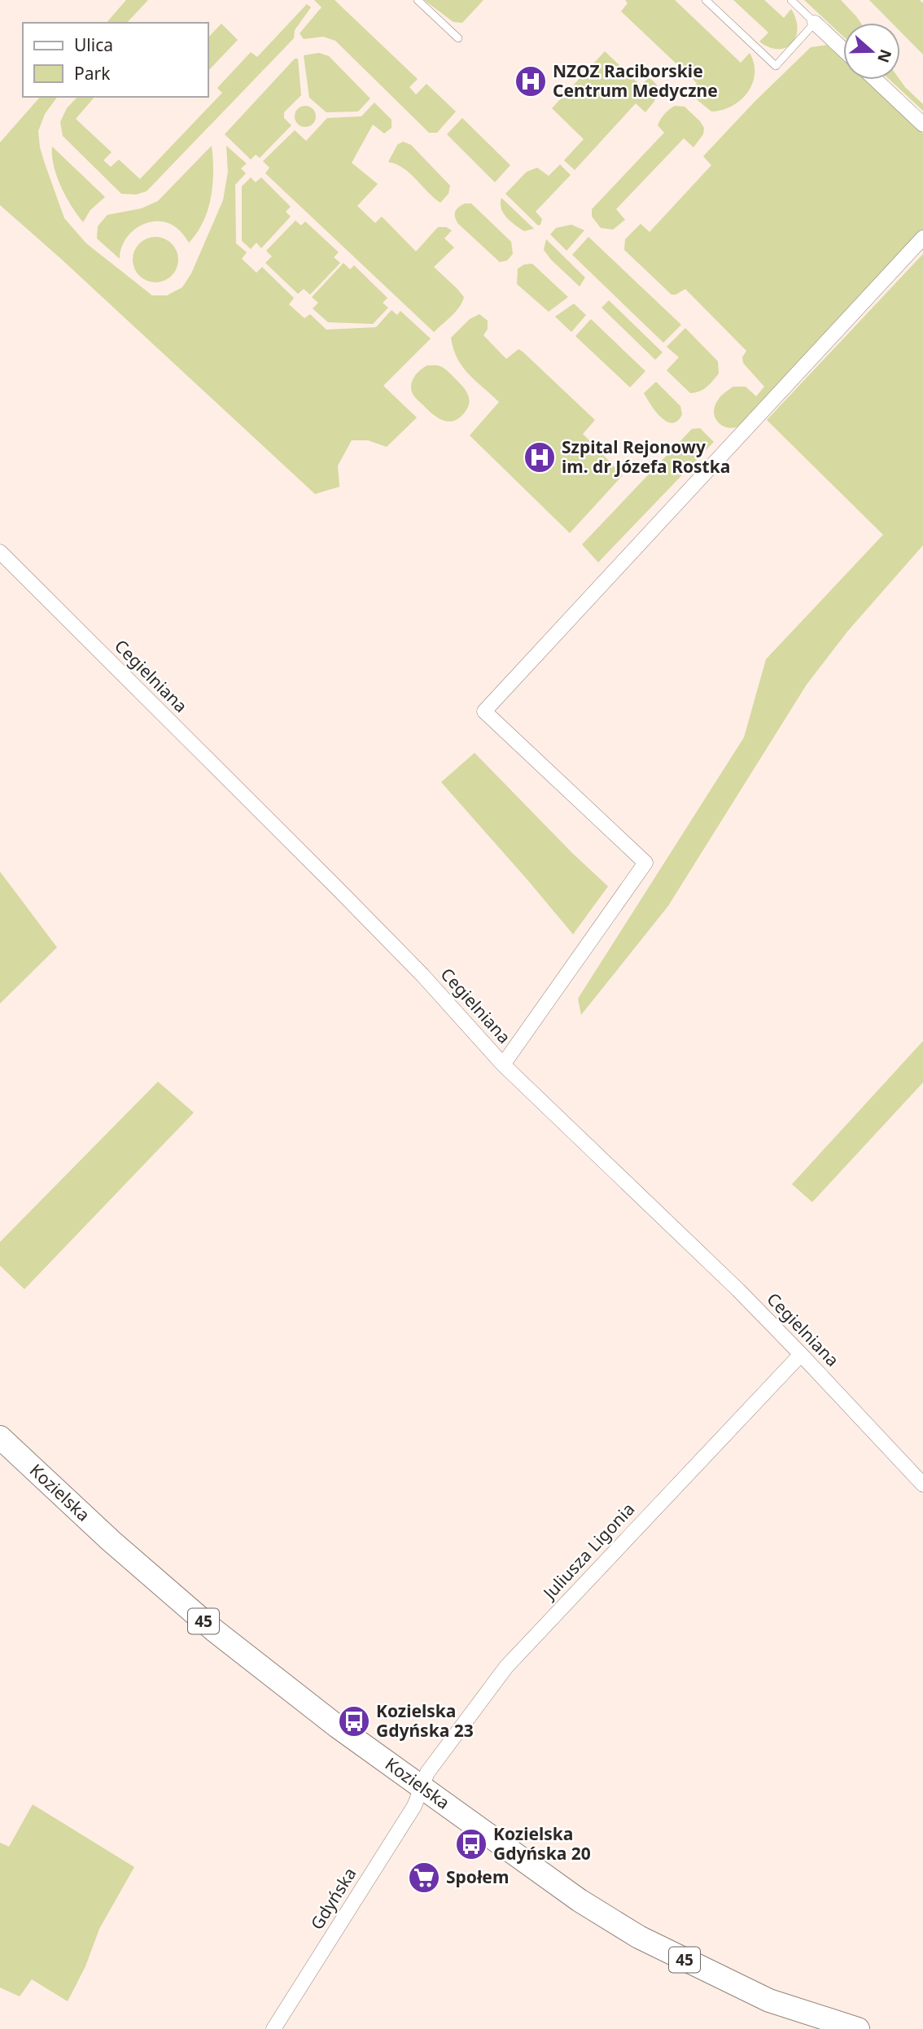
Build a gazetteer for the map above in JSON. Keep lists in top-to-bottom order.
{
  "streets": {
    "main road": ["Kozielska", "45"],
    "street": ["Cegielniana", "Juliusza Ligonia", "Gdyńska"]
  },
  "crossings": [
    ["Cegielniana", "Juliusza Ligonia"],
    ["Kozielska", "Juliusza Ligonia"],
    ["Kozielska", "Gdyńska"],
    ["Juliusza Ligonia", "Gdyńska"]
  ],
  "places": {
    "hospital": ["NZOZ Raciborskie Centrum Medyczne", "Szpital Rejonowy im. dr Józefa Rostka"],
    "bus stop": ["Kozielska Gdyńska 23", "Kozielska Gdyńska 20"],
    "supermarket": ["Społem"]
  },
  "legend": ["Ulica", "Park"],
  "north": "right"
}
